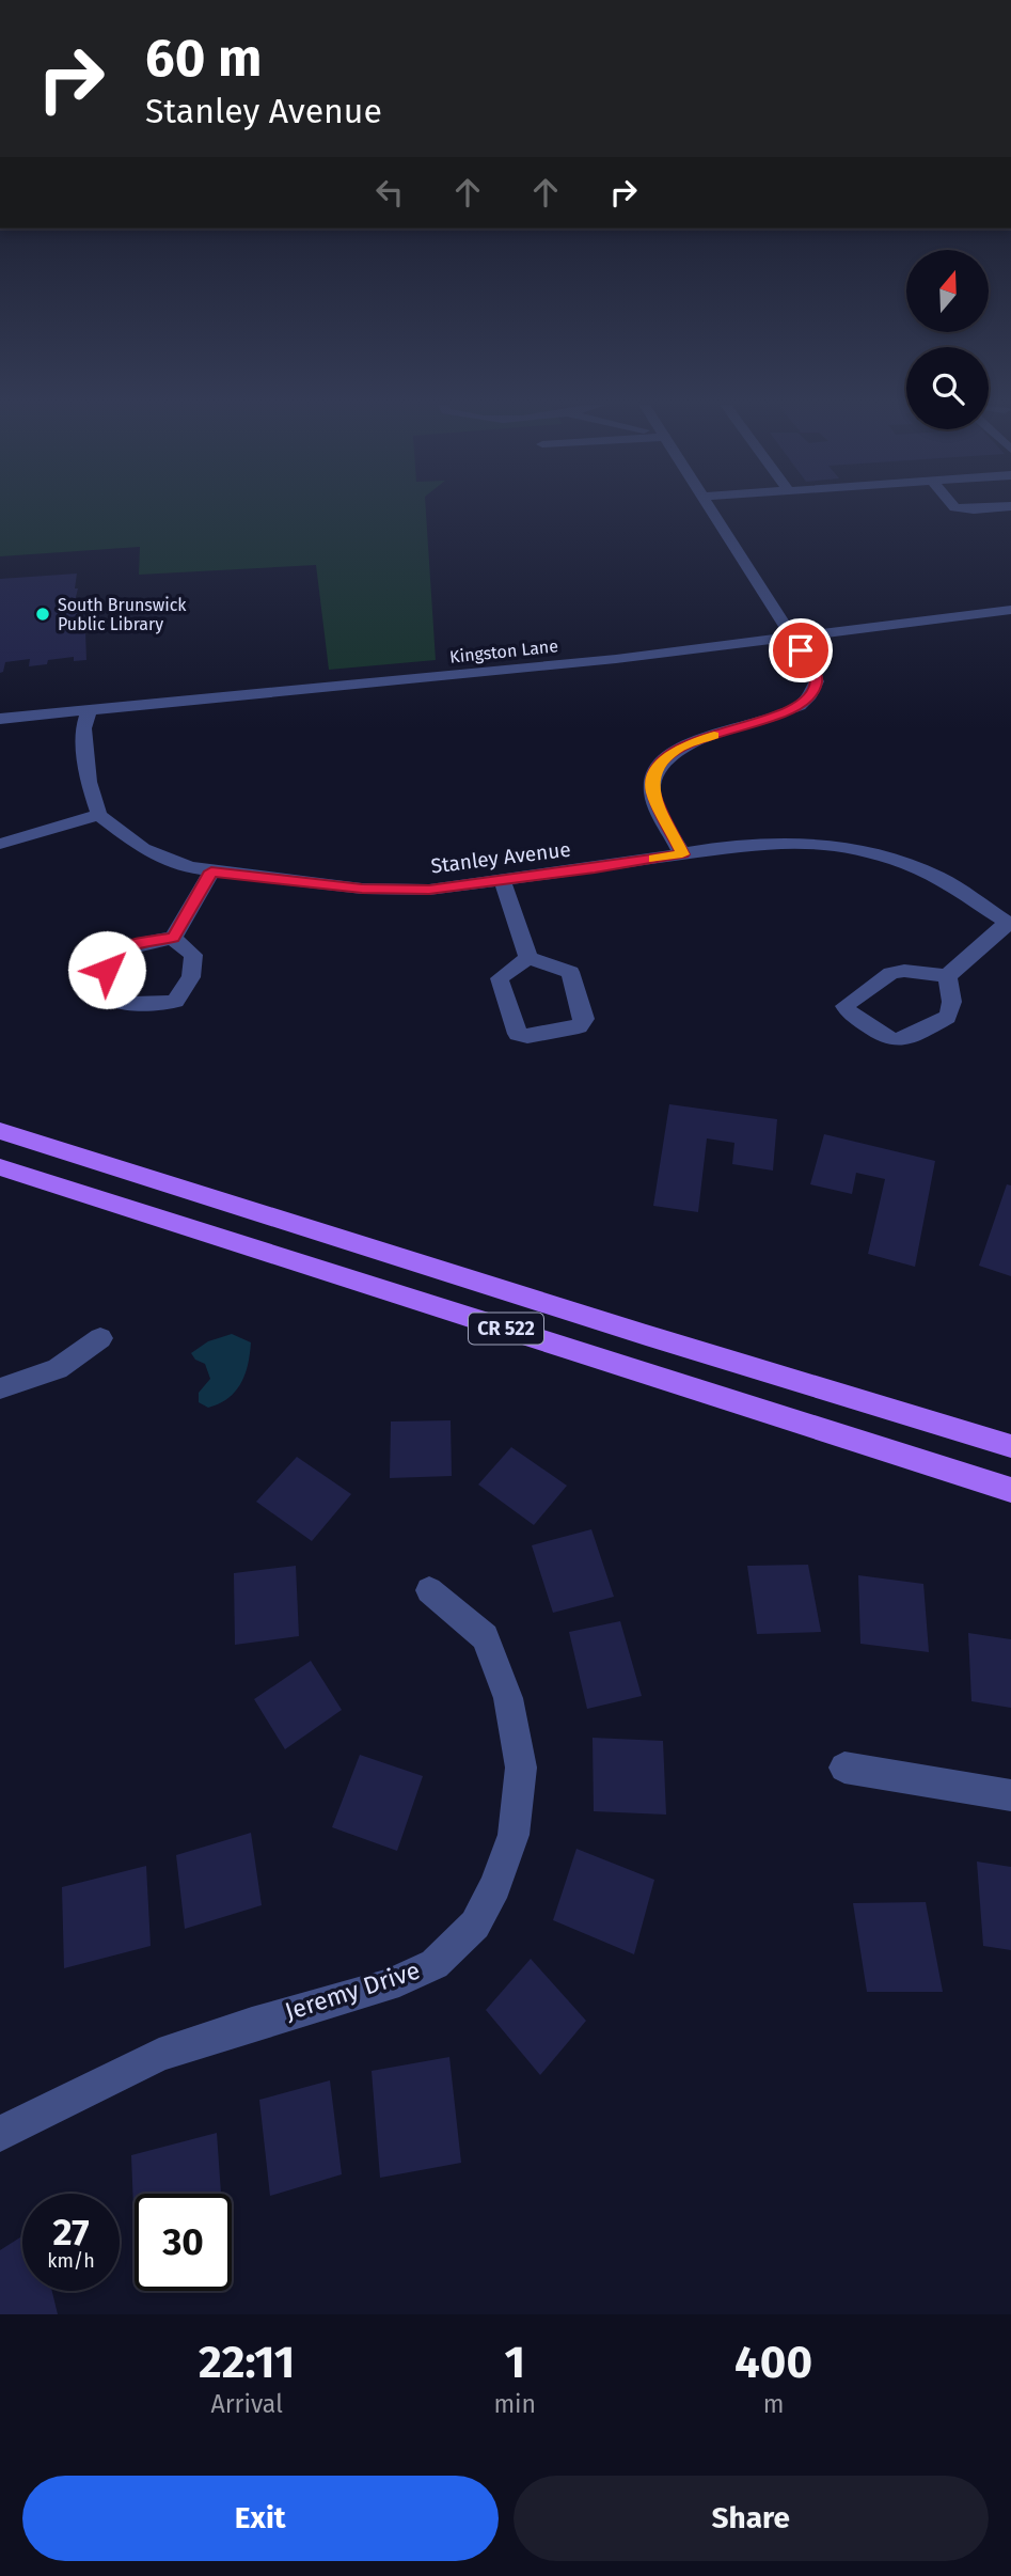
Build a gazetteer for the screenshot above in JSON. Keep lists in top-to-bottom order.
{
  "streets": {
    "main road": ["CR 522"],
    "street": ["Kingston Lane", "Stanley Avenue", "Jeremy Drive"]
  },
  "places": ["South Brunswick Public Library"],
  "north": "top",
  "page": {
    "turn": ["60 m", "Stanley Avenue"],
    "speed": "27 km/h",
    "limit": "30",
    "eta": [
      "22:11",
      "Arrival",
      "1",
      "min",
      "400",
      "m"
    ],
    "buttons": ["Exit", "Share"]
  }
}
